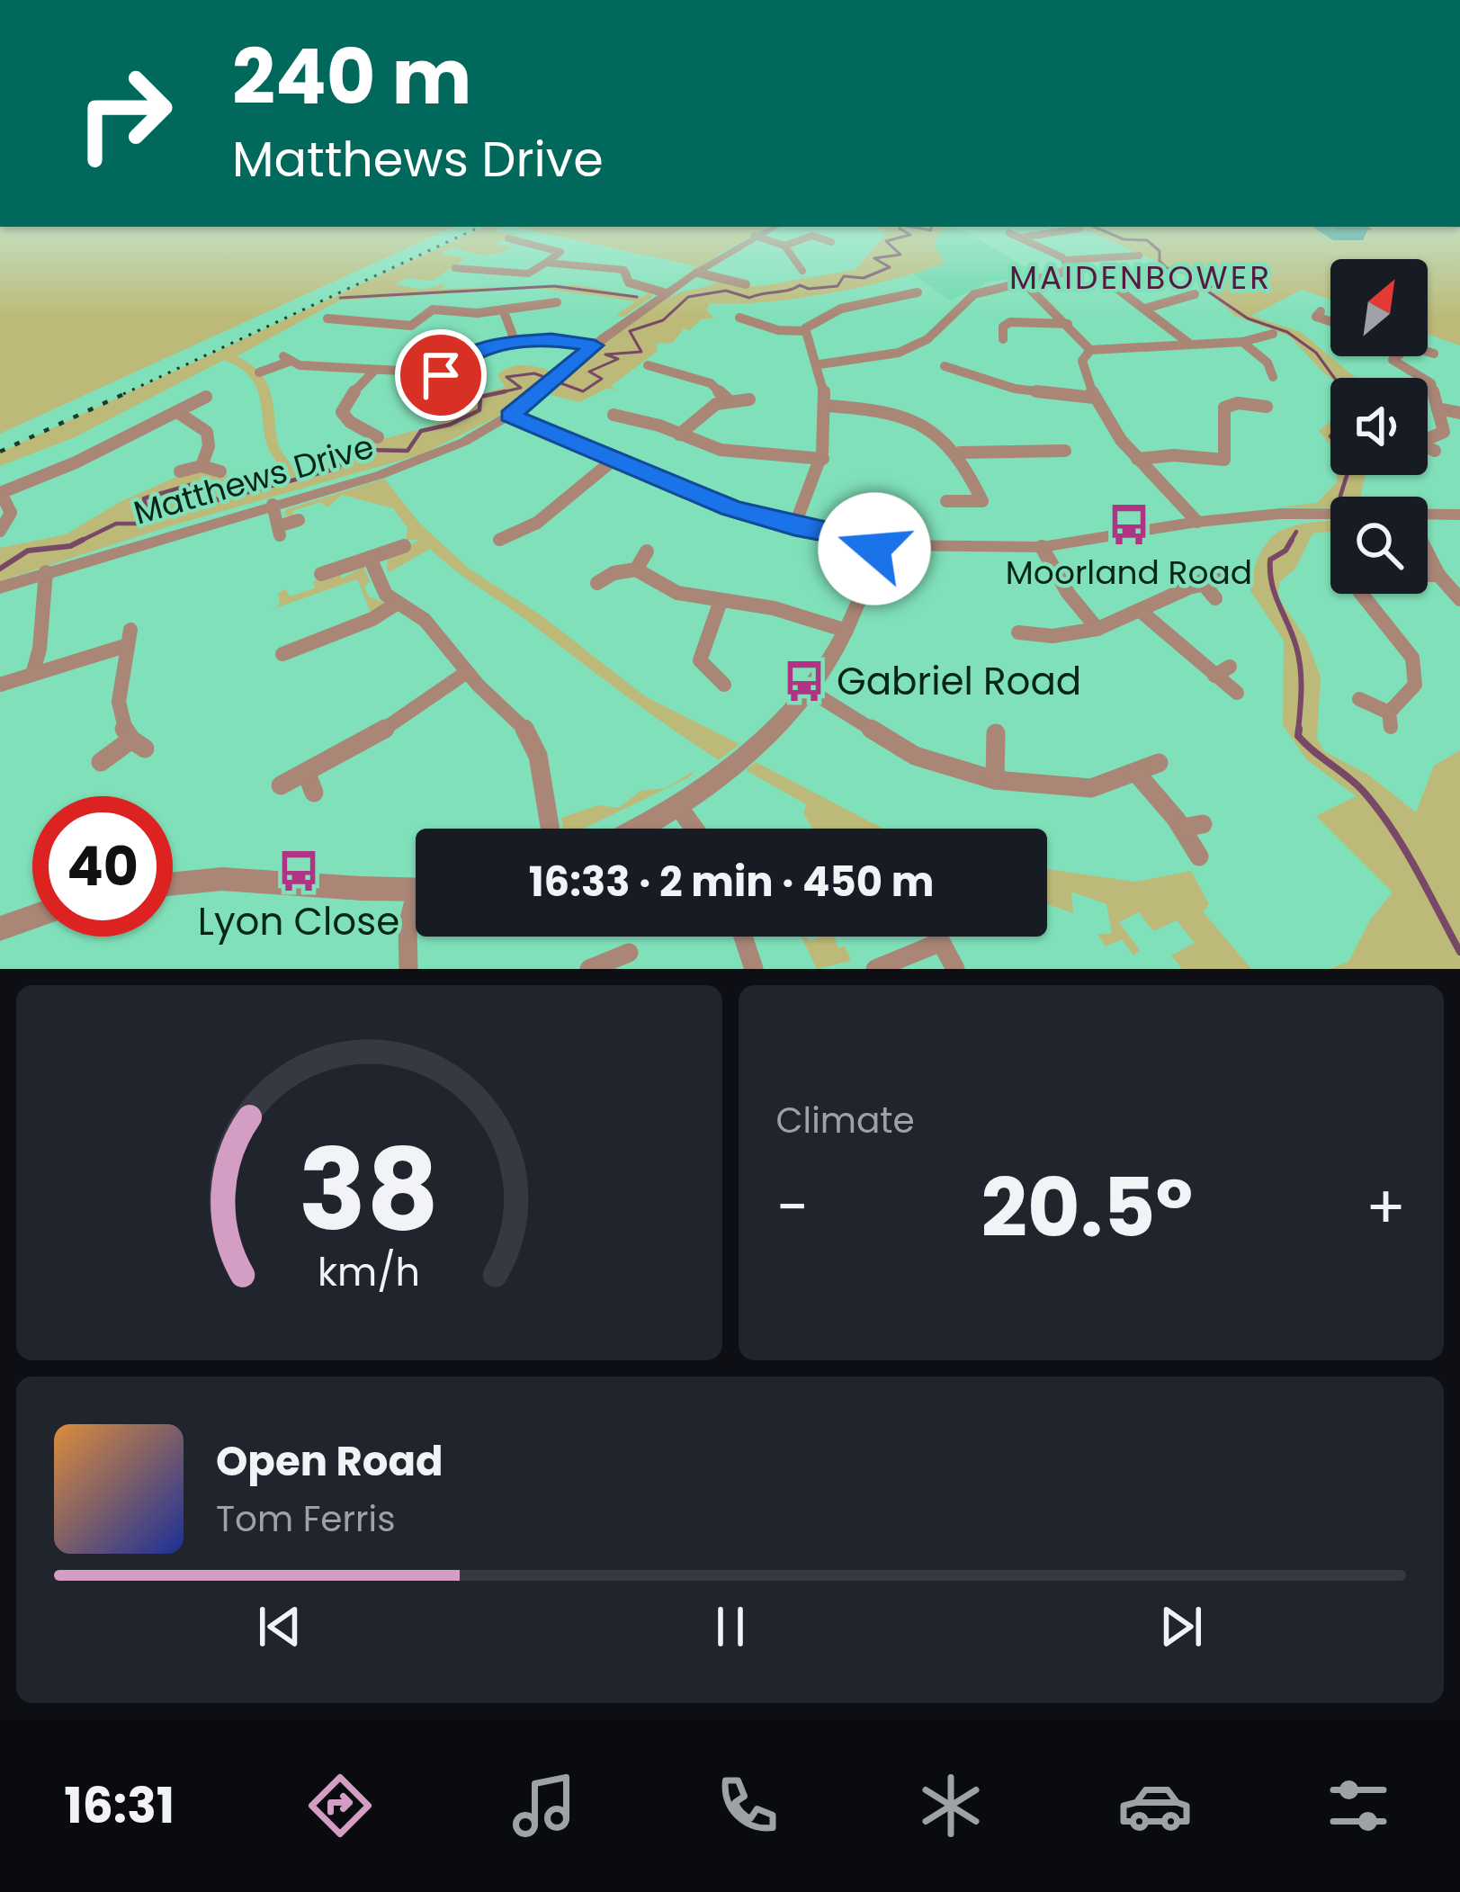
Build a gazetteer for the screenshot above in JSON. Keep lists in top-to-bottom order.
{
  "streets": {
    "street": ["Matthews Drive"]
  },
  "districts": ["MAIDENBOWER"],
  "places": {
    "bus stop": ["Moorland Road", "Gabriel Road", "Lyon Close"]
  },
  "north": "top right",
  "page": {
    "turn": ["240 m", "Matthews Drive"],
    "limit": "40",
    "trip": "16:33 · 2 min · 450 m",
    "tile": "Climate",
    "heat": ["−", "20.5°", "+"],
    "song": ["Open Road", "Tom Ferris"],
    "tabs": "16:31",
    "gauge": ["38", "km/h"]
  }
}
